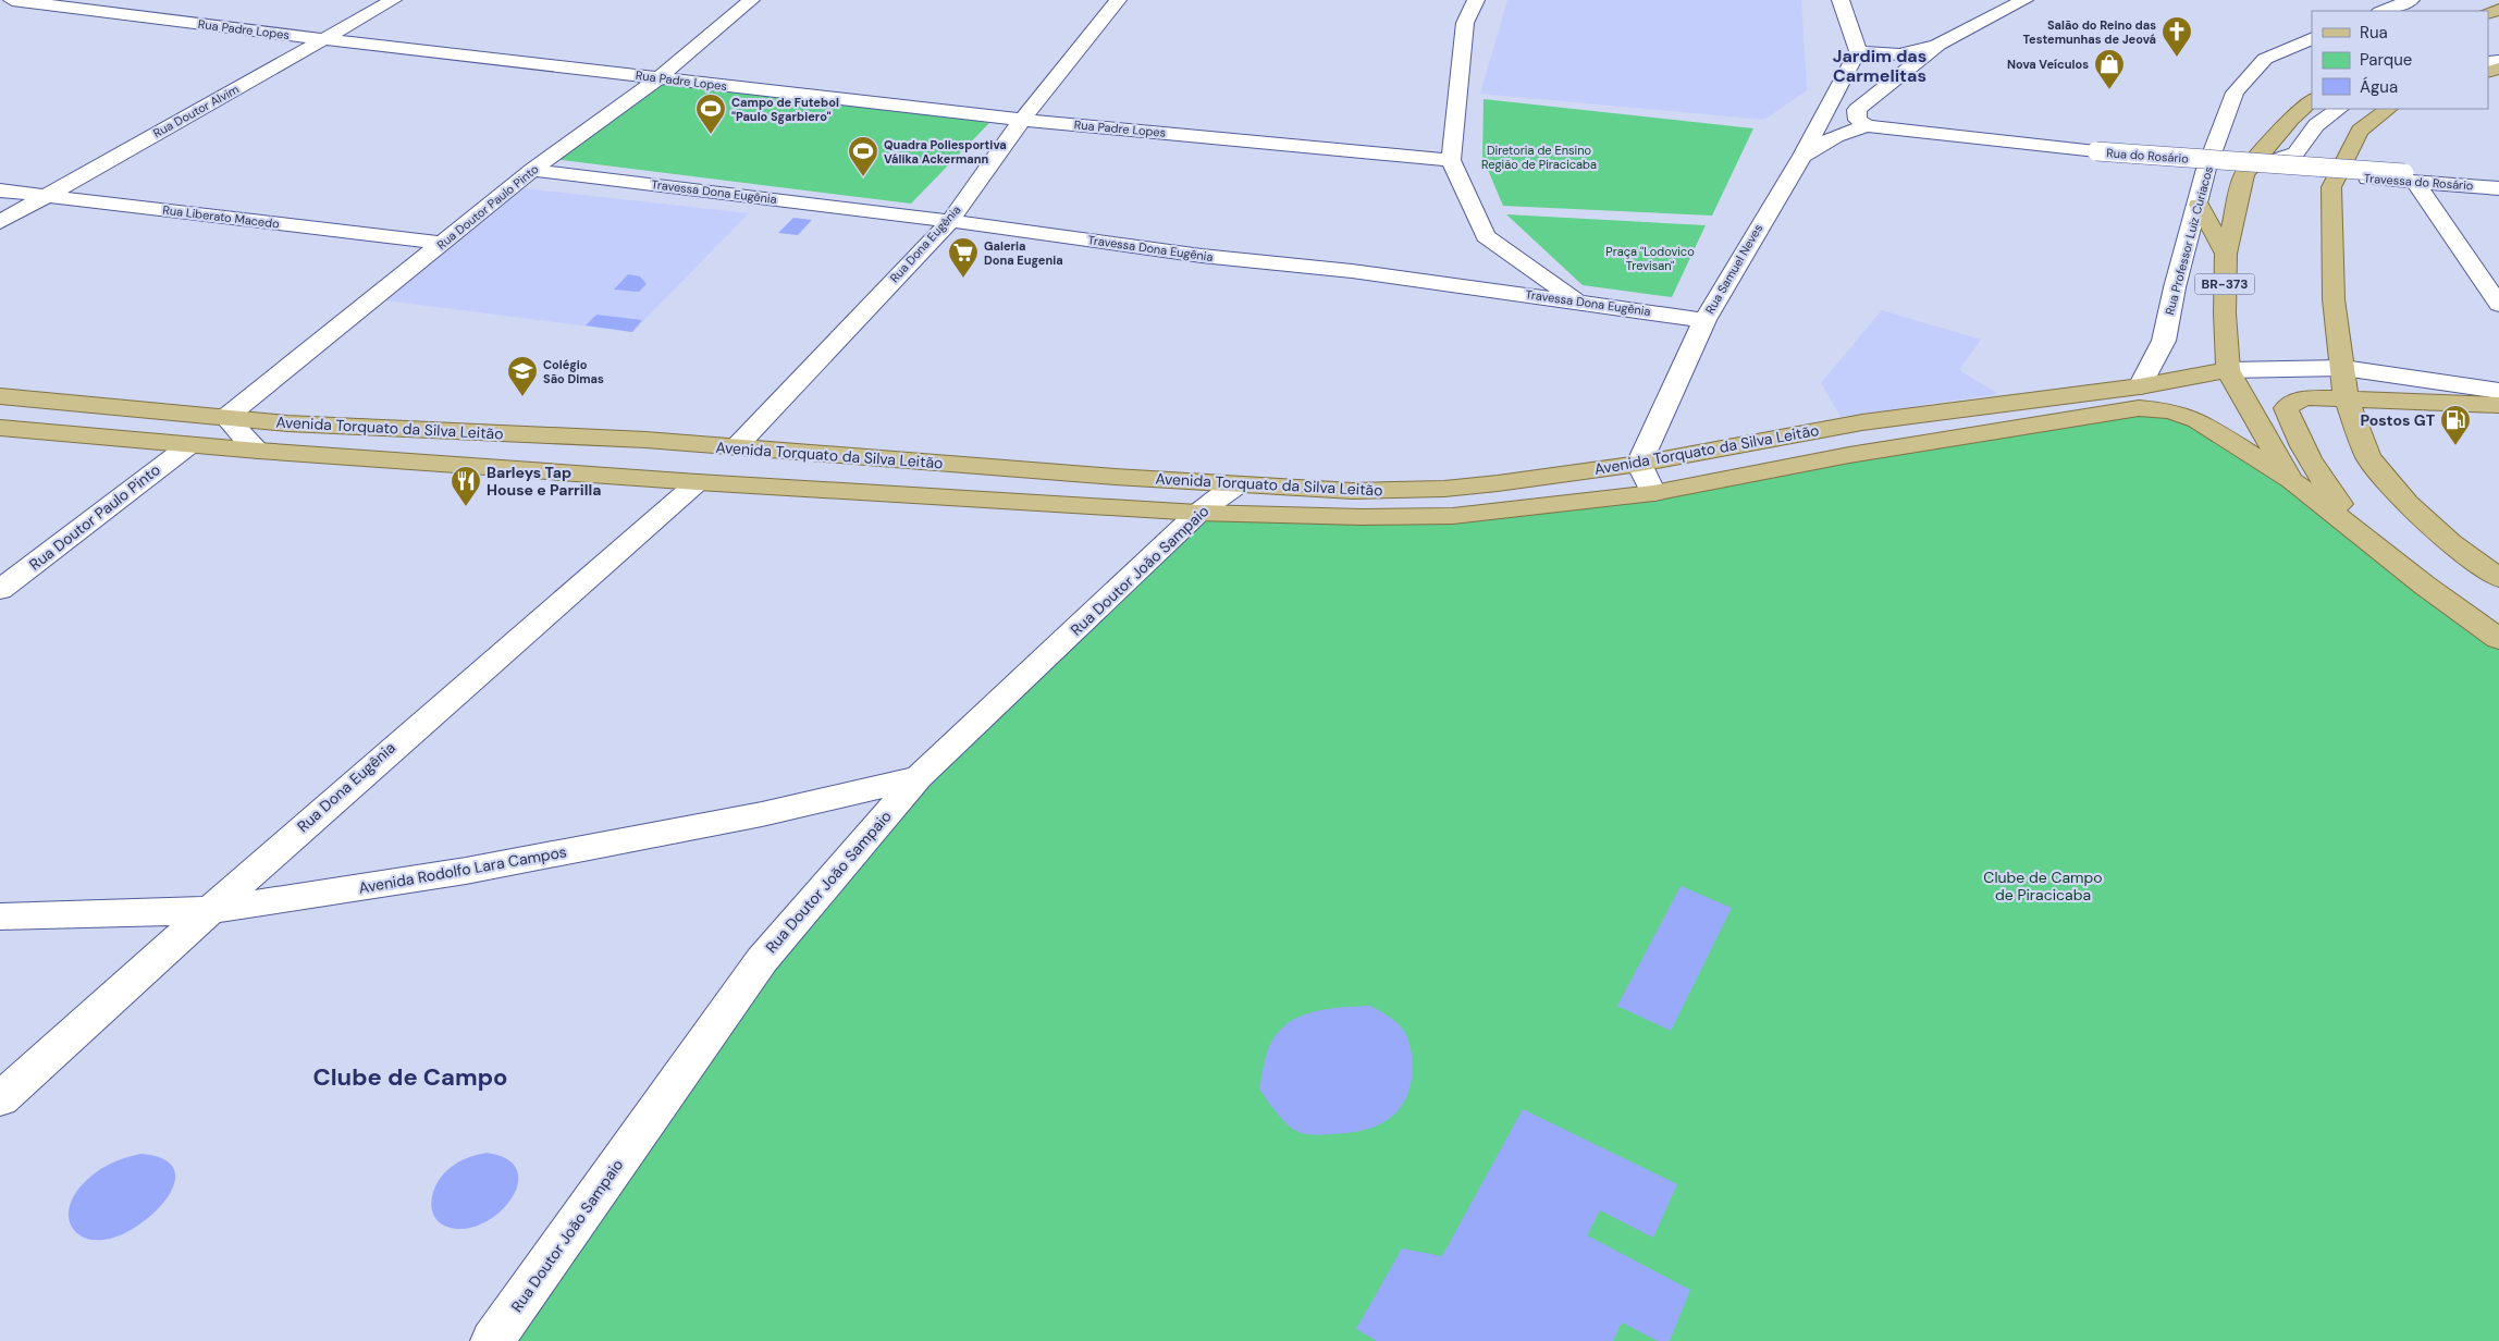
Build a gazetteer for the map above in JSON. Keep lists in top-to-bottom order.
{
  "streets": {
    "main road": ["BR-373", "Avenida Torquato da Silva Leitão"],
    "street": [
      "Rua Padre Lopes",
      "Rua Doutor Alvim",
      "Rua do Rosário",
      "Travessa do Rosário",
      "Travessa Dona Eugênia",
      "Rua Doutor Paulo Pinto",
      "Rua Liberato Macedo",
      "Rua Professor Luiz Curiacos",
      "Rua Dona Eugênia",
      "Rua Samuel Neves",
      "Rua Doutor João Sampaio",
      "Avenida Rodolfo Lara Campos"
    ]
  },
  "crossings": [
    ["Rua Padre Lopes", "Rua Doutor Alvim"],
    ["Rua Padre Lopes", "Rua Doutor Paulo Pinto"],
    ["Rua Padre Lopes", "Rua Dona Eugênia"],
    ["Rua Doutor Alvim", "Rua Liberato Macedo"],
    ["Rua do Rosário", "Travessa do Rosário"],
    ["Rua do Rosário", "Rua Samuel Neves"],
    ["Travessa Dona Eugênia", "Rua Doutor Paulo Pinto"],
    ["Travessa Dona Eugênia", "Rua Dona Eugênia"],
    ["Travessa Dona Eugênia", "Rua Samuel Neves"],
    ["Rua Doutor Paulo Pinto", "Rua Liberato Macedo"],
    ["Rua Doutor Paulo Pinto", "Avenida Torquato da Silva Leitão"],
    ["Rua Professor Luiz Curiacos", "Avenida Torquato da Silva Leitão"],
    ["Rua Dona Eugênia", "Avenida Torquato da Silva Leitão"],
    ["Rua Dona Eugênia", "Avenida Rodolfo Lara Campos"],
    ["Rua Samuel Neves", "Avenida Torquato da Silva Leitão"],
    ["BR-373", "Avenida Torquato da Silva Leitão"],
    ["Avenida Torquato da Silva Leitão", "Rua Doutor João Sampaio"],
    ["Rua Doutor João Sampaio", "Avenida Rodolfo Lara Campos"]
  ],
  "districts": ["Jardim das Carmelitas", "Clube de Campo"],
  "parks": ["Diretoria de Ensino Região de Piracicaba", "Praça \"Lodovico Trevisan\"", "Clube de Campo de Piracicaba"],
  "places": {
    "church": ["Salão do Reino das Testemunhas de Jeová"],
    "shop": ["Nova Veículos"],
    "sports": ["Campo de Futebol \"Paulo Sgarbiero\"", "Quadra Poliesportiva Válika Ackermann"],
    "supermarket": ["Galeria Dona Eugenia"],
    "school or university": ["Colégio São Dimas"],
    "fuel station": ["Postos GT"],
    "restaurant": ["Barleys Tap House e Parrilla"]
  },
  "legend": ["Rua", "Parque", "Água"]
}
